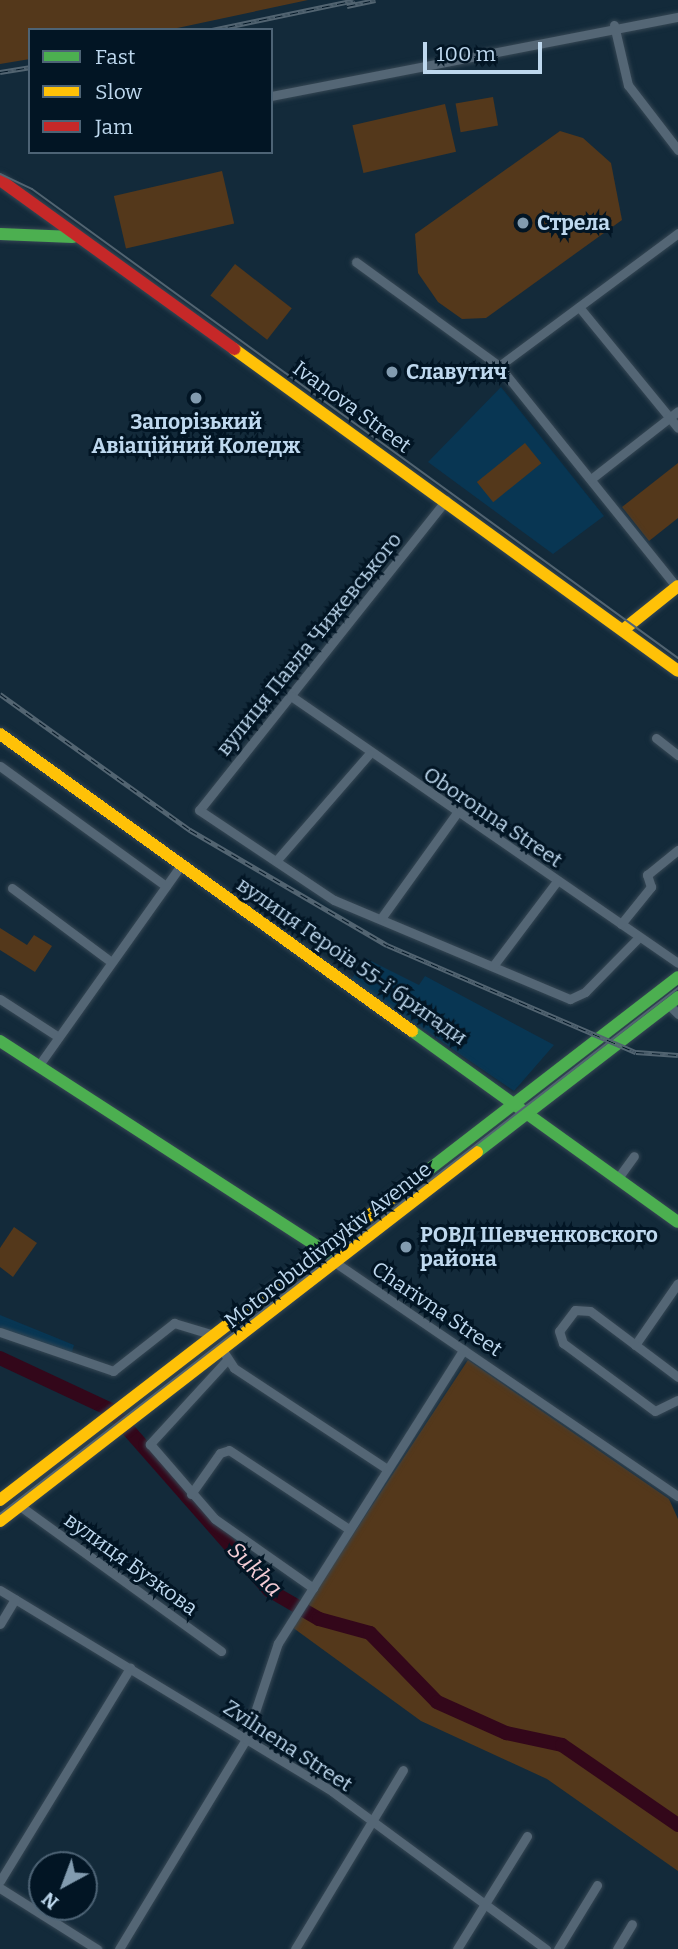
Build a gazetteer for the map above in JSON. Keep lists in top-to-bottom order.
{
  "streets": {
    "main road": [
      "Ivanova Street",
      "вулиця Героїв 55-ї бригади",
      "Motorobudivnykiv Avenue",
      "Charivna Street"
    ],
    "street": [
      "вулиця Павла Чижевського",
      "Oboronna Street",
      "вулиця Бузкова",
      "Zvilnena Street"
    ]
  },
  "crossings": [
    ["Ivanova Street", "вулиця Павла Чижевського"],
    ["вулиця Павла Чижевського", "Oboronna Street"],
    ["вулиця Павла Чижевського", "вулиця Героїв 55-ї бригади"],
    ["Oboronna Street", "вулиця Героїв 55-ї бригади"],
    ["вулиця Героїв 55-ї бригади", "Motorobudivnykiv Avenue"],
    ["Motorobudivnykiv Avenue", "Charivna Street"],
    ["Motorobudivnykiv Avenue", "вулиця Бузкова"]
  ],
  "water": ["Sukha"],
  "places": [
    "Стрела",
    "Славутич",
    "Запорізький Авіаційний Коледж",
    "РОВД Шевченковского района"
  ],
  "legend": ["Fast", "Slow", "Jam"],
  "scale_bar": "100 m",
  "north": "bottom left"
}
